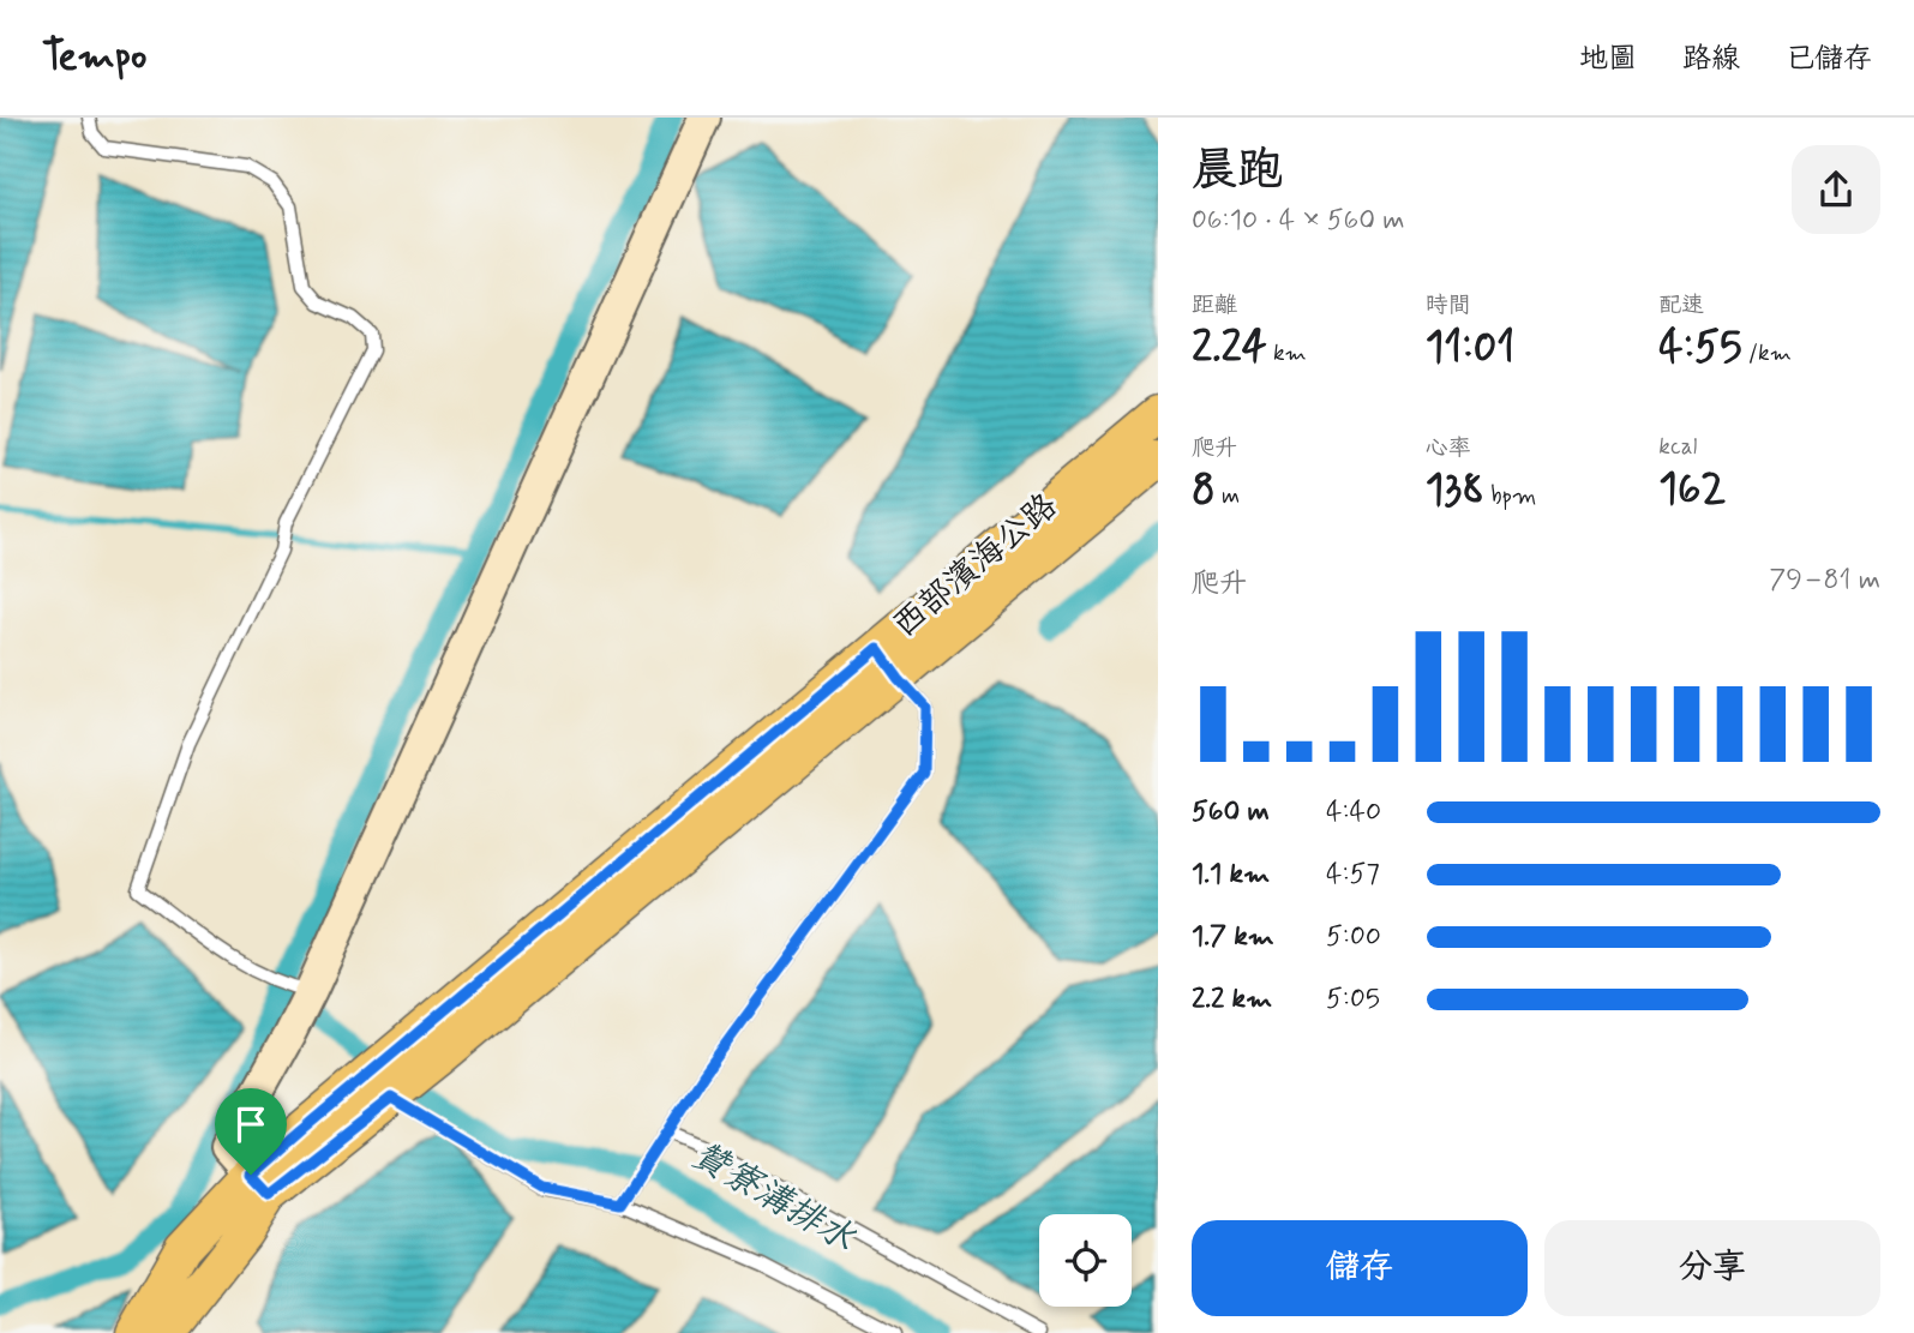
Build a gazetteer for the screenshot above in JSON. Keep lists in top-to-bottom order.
{
  "streets": {
    "main road": ["西部濱海公路"]
  },
  "water": ["贊寮溝排水"],
  "page": {
    "header": "Tempo",
    "nav": ["地圖", "路線", "已儲存"],
    "heading": ["晨跑", "06:10 · 4 × 560 m"],
    "stats": [
      ["距離", "2.24 km"],
      ["時間", "11:01"],
      ["配速", "4:55 /km"],
      ["爬升", "8 m"],
      ["心率", "138 bpm"],
      ["kcal", "162"]
    ],
    "chart": ["爬升", "79–81 m"],
    "list": [
      {
        "name": "560 m",
        "note": "4:40"
      },
      {
        "name": "1.1 km",
        "note": "4:57"
      },
      {
        "name": "1.7 km",
        "note": "5:00"
      },
      {
        "name": "2.2 km",
        "note": "5:05"
      }
    ],
    "buttons": ["儲存", "分享"]
  }
}
